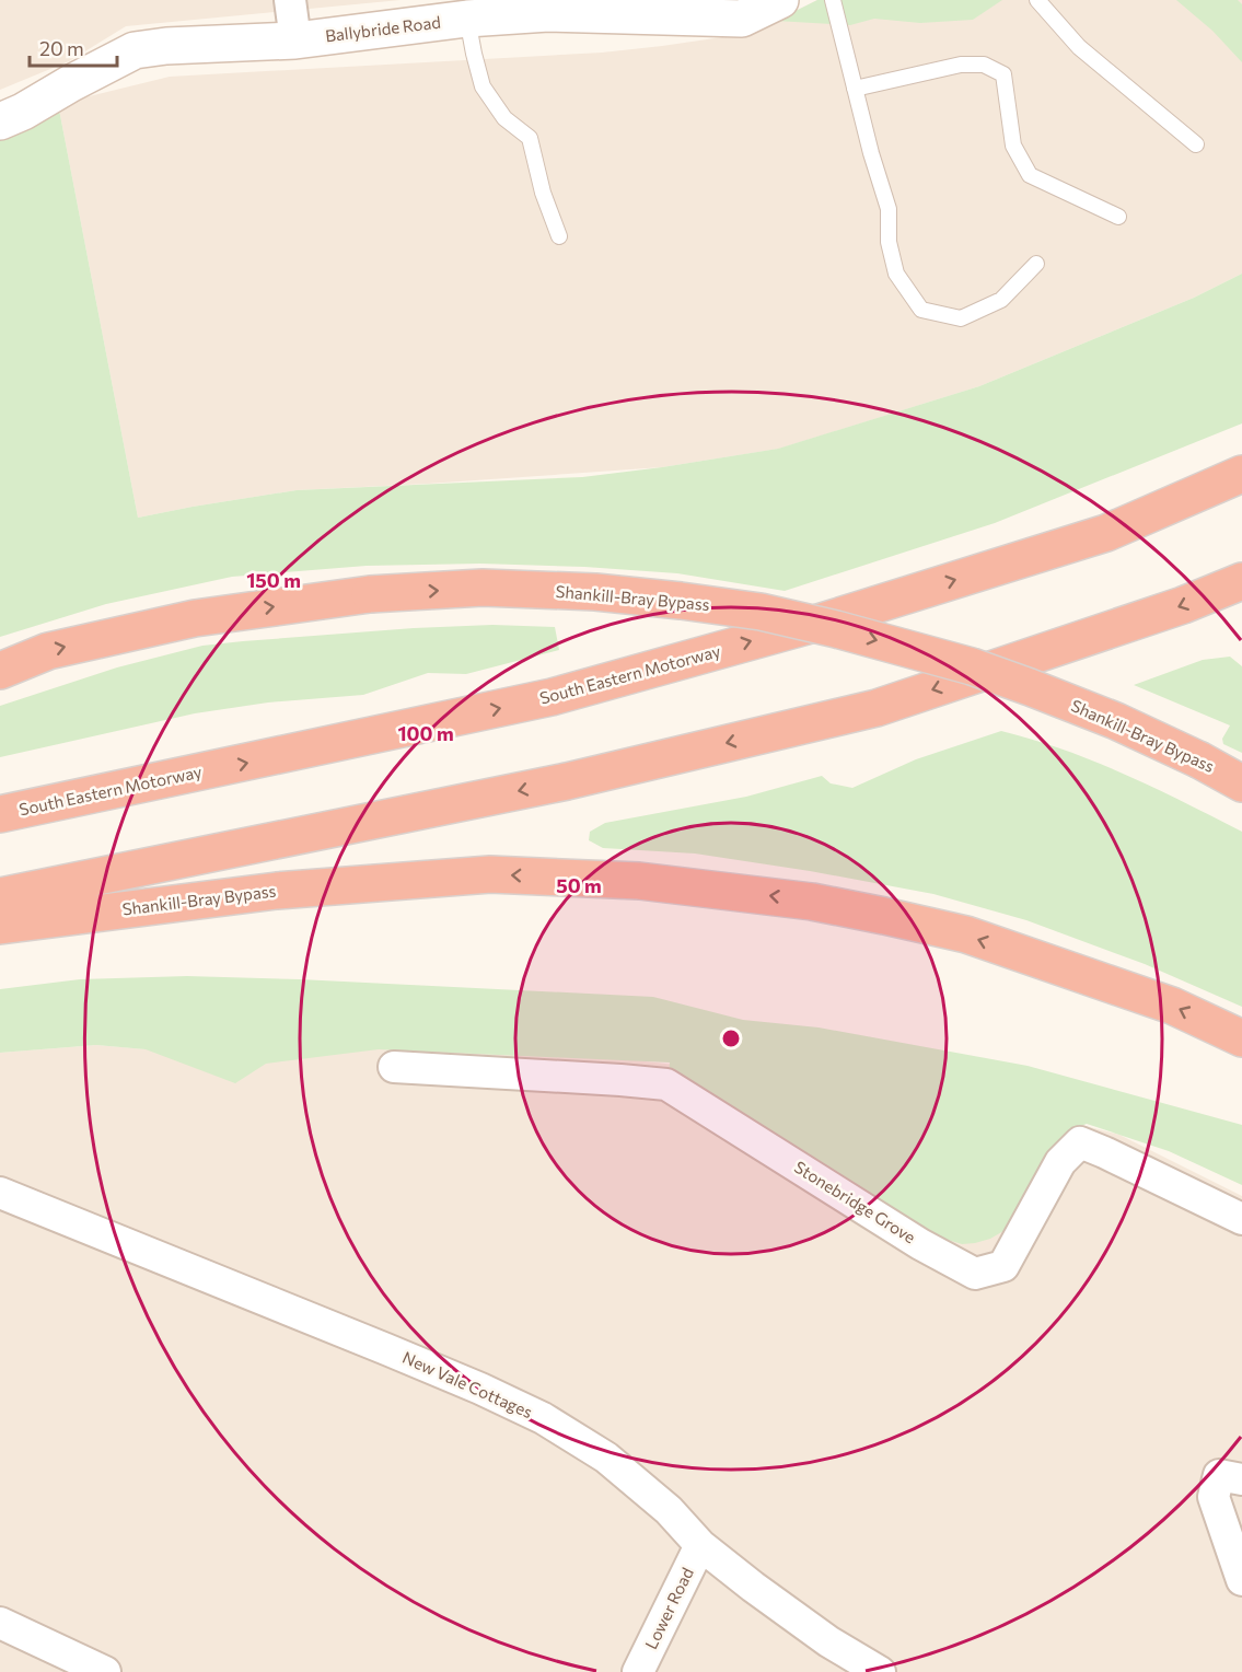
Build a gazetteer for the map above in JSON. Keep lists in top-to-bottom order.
{
  "streets": {
    "highway": ["Shankill-Bray Bypass", "South Eastern Motorway"],
    "street": [
      "Ballybride Road",
      "Stonebridge Grove",
      "New Vale Cottages",
      "Lower Road"
    ]
  },
  "crossings": [
    ["New Vale Cottages", "Lower Road"]
  ],
  "scale_bar": "20 m",
  "rings": ["150 m", "100 m", "50 m"]
}
